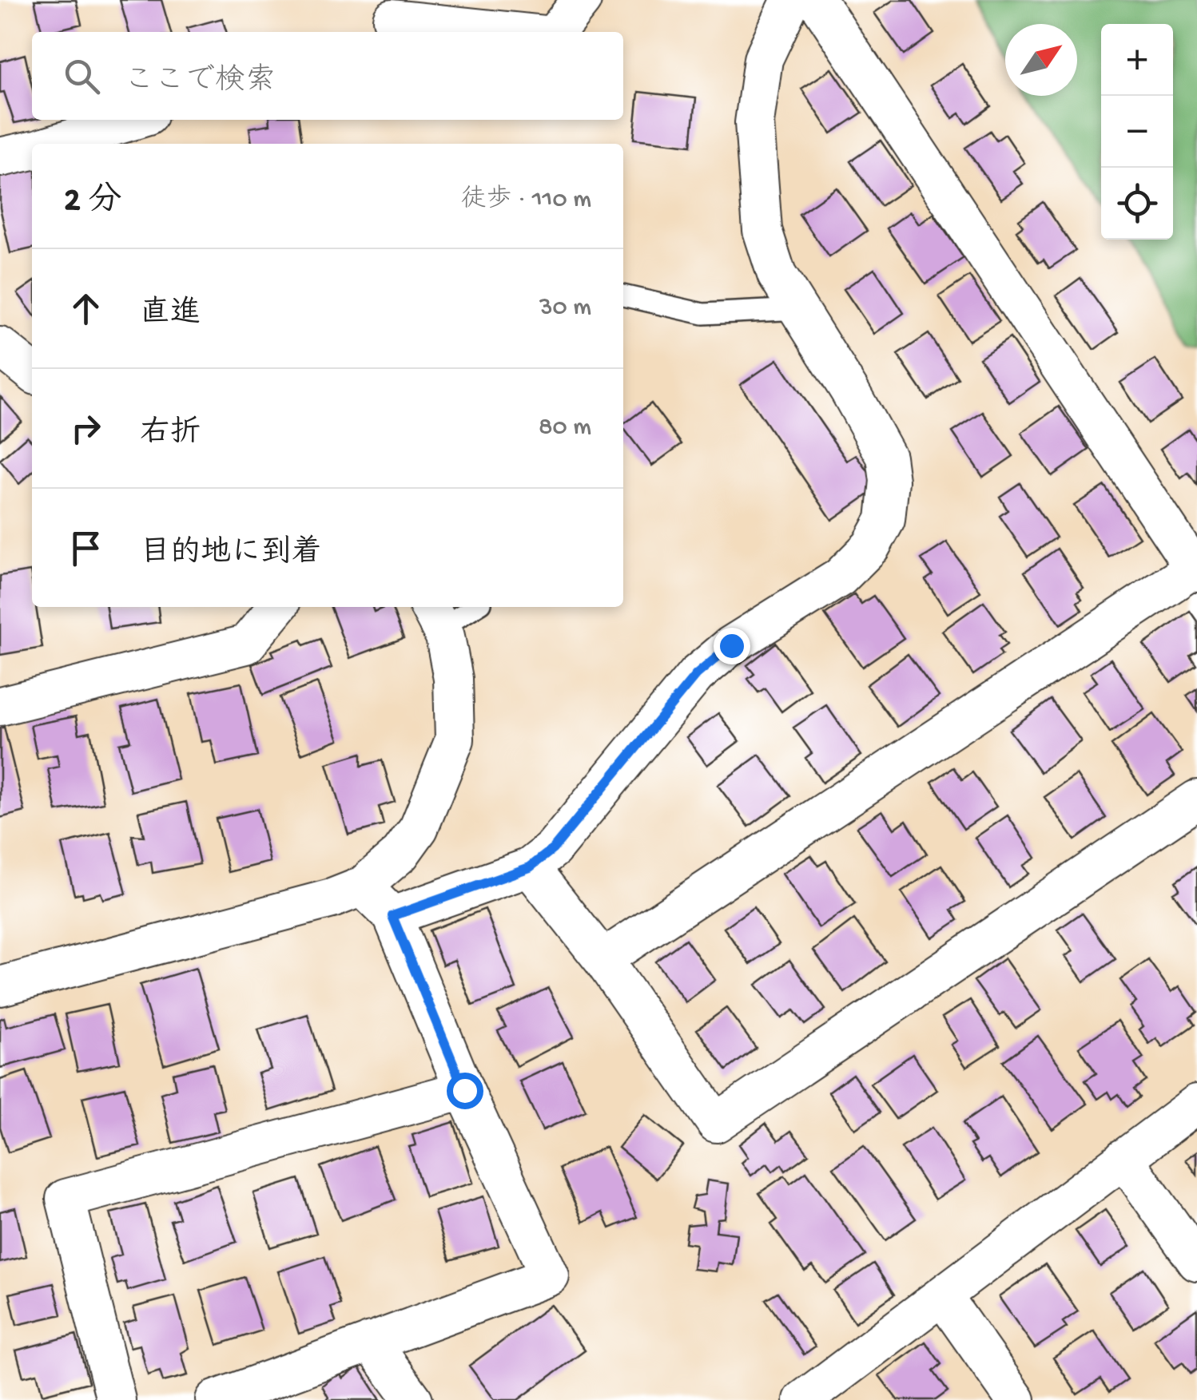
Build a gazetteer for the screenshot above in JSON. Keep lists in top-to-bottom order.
{
  "north": "top right",
  "page": {
    "map_buttons": ["+", "−"],
    "search": "ここで検索",
    "heading": ["2 分", "徒歩 · 110 m"],
    "list": [
      ["直進", "30 m"],
      ["右折", "80 m"],
      "目的地に到着"
    ]
  }
}
